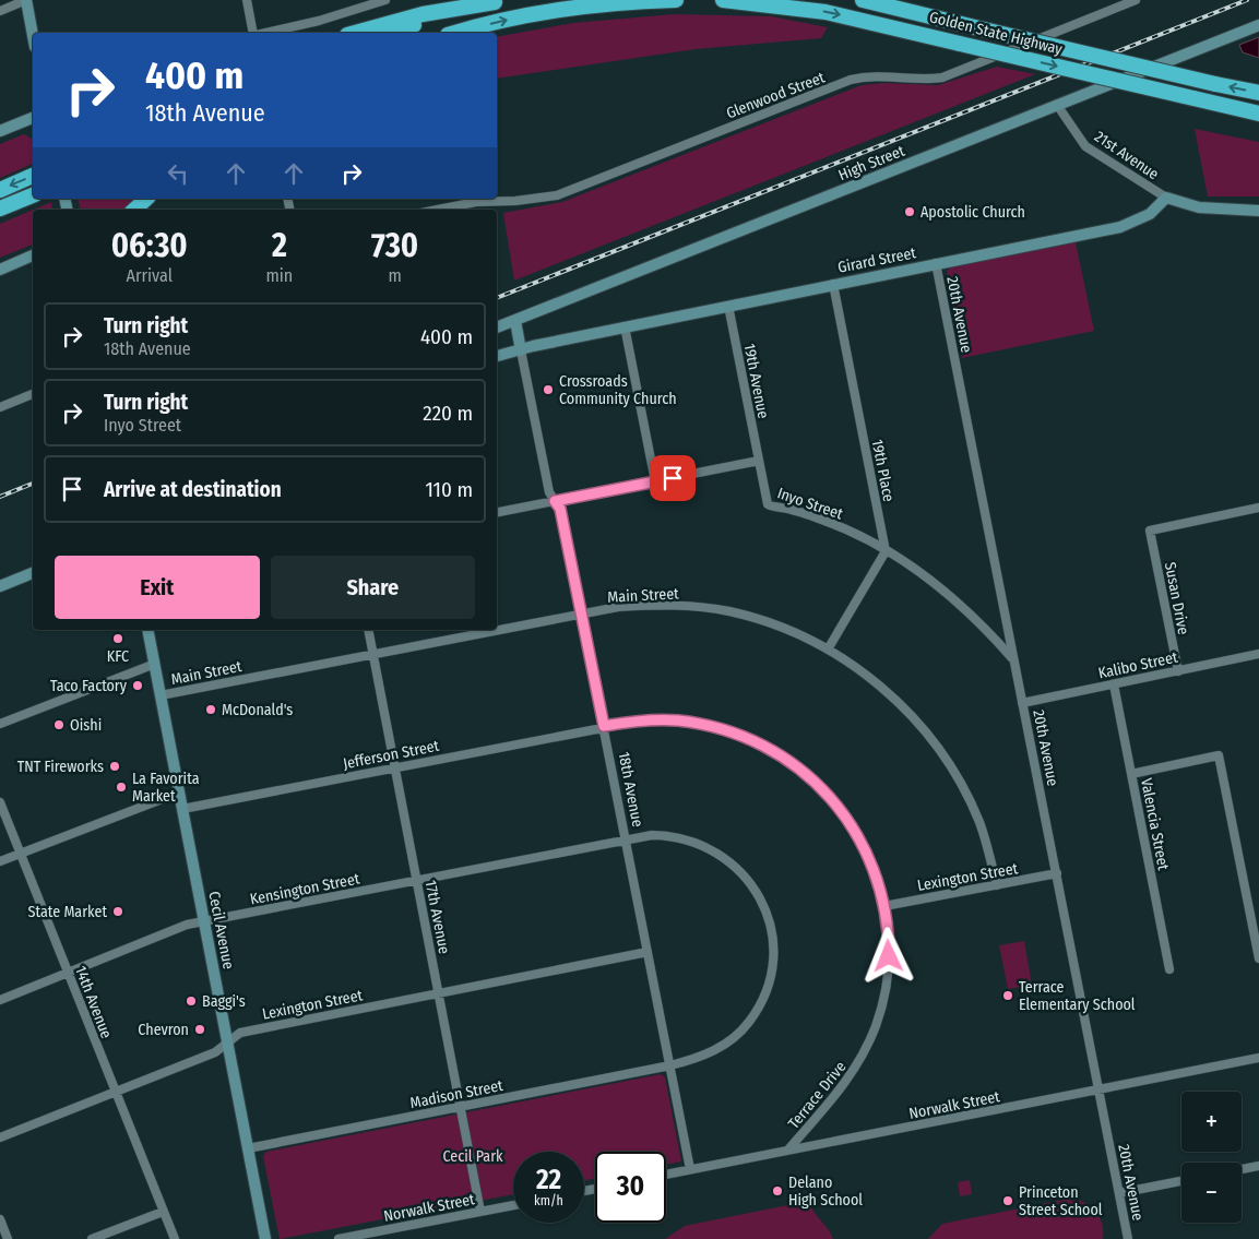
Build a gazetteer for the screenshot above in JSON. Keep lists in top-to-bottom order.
{
  "streets": {
    "highway": ["Golden State Highway"],
    "main road": [
      "High Street",
      "Girard Street",
      "18th Avenue",
      "Cecil Avenue"
    ],
    "street": [
      "Glenwood Street",
      "21st Avenue",
      "20th Avenue",
      "19th Avenue",
      "19th Place",
      "Inyo Street",
      "Main Street",
      "Susan Drive",
      "Kalibo Street",
      "Jefferson Street",
      "Valencia Street",
      "Lexington Street",
      "Kensington Street",
      "17th Avenue",
      "14th Avenue",
      "Madison Street",
      "Terrace Drive",
      "Norwalk Street"
    ]
  },
  "crossings": [
    ["21st Avenue", "High Street"],
    ["21st Avenue", "Girard Street"],
    ["High Street", "18th Avenue"],
    ["Girard Street", "20th Avenue"],
    ["Girard Street", "19th Avenue"],
    ["Girard Street", "19th Place"],
    ["Girard Street", "18th Avenue"],
    ["20th Avenue", "Inyo Street"],
    ["20th Avenue", "Kalibo Street"],
    ["20th Avenue", "Lexington Street"],
    ["20th Avenue", "Norwalk Street"],
    ["19th Avenue", "Inyo Street"],
    ["19th Place", "Inyo Street"],
    ["Main Street", "18th Avenue"],
    ["Main Street", "Lexington Street"],
    ["Main Street", "17th Avenue"],
    ["Main Street", "Cecil Avenue"],
    ["Susan Drive", "Kalibo Street"],
    ["Kalibo Street", "Valencia Street"],
    ["Jefferson Street", "18th Avenue"],
    ["Jefferson Street", "17th Avenue"],
    ["Jefferson Street", "Cecil Avenue"],
    ["Jefferson Street", "Terrace Drive"],
    ["18th Avenue", "Lexington Street"],
    ["18th Avenue", "Kensington Street"],
    ["18th Avenue", "Madison Street"],
    ["18th Avenue", "Terrace Drive"],
    ["18th Avenue", "Norwalk Street"],
    ["Lexington Street", "17th Avenue"],
    ["Lexington Street", "Cecil Avenue"],
    ["Lexington Street", "14th Avenue"],
    ["Lexington Street", "Terrace Drive"],
    ["Kensington Street", "17th Avenue"],
    ["Kensington Street", "Cecil Avenue"],
    ["Kensington Street", "14th Avenue"],
    ["Kensington Street", "Madison Street"],
    ["17th Avenue", "Madison Street"],
    ["17th Avenue", "Norwalk Street"],
    ["Cecil Avenue", "Madison Street"],
    ["Terrace Drive", "Norwalk Street"]
  ],
  "parks": ["Cecil Park"],
  "places": [
    "Apostolic Church",
    "Crossroads Community Church",
    "KFC",
    "Taco Factory",
    "McDonald's",
    "Oishi",
    "TNT Fireworks",
    "La Favorita Market",
    "State Market",
    "Terrace Elementary School",
    "Baggi's",
    "Chevron",
    "Delano High School",
    "Princeton Street School"
  ],
  "page": {
    "turn": ["400 m", "18th Avenue"],
    "eta": [
      "06:30",
      "Arrival",
      "2",
      "min",
      "730",
      "m"
    ],
    "list": [
      {
        "name": "Turn right",
        "note": "18th Avenue",
        "value": "400 m"
      },
      {
        "name": "Turn right",
        "note": "Inyo Street",
        "value": "220 m"
      },
      {
        "name": "Arrive at destination",
        "value": "110 m"
      }
    ],
    "buttons": ["Exit", "Share"],
    "map_buttons": ["+", "−"],
    "speed": "22 km/h",
    "limit": "30"
  }
}
